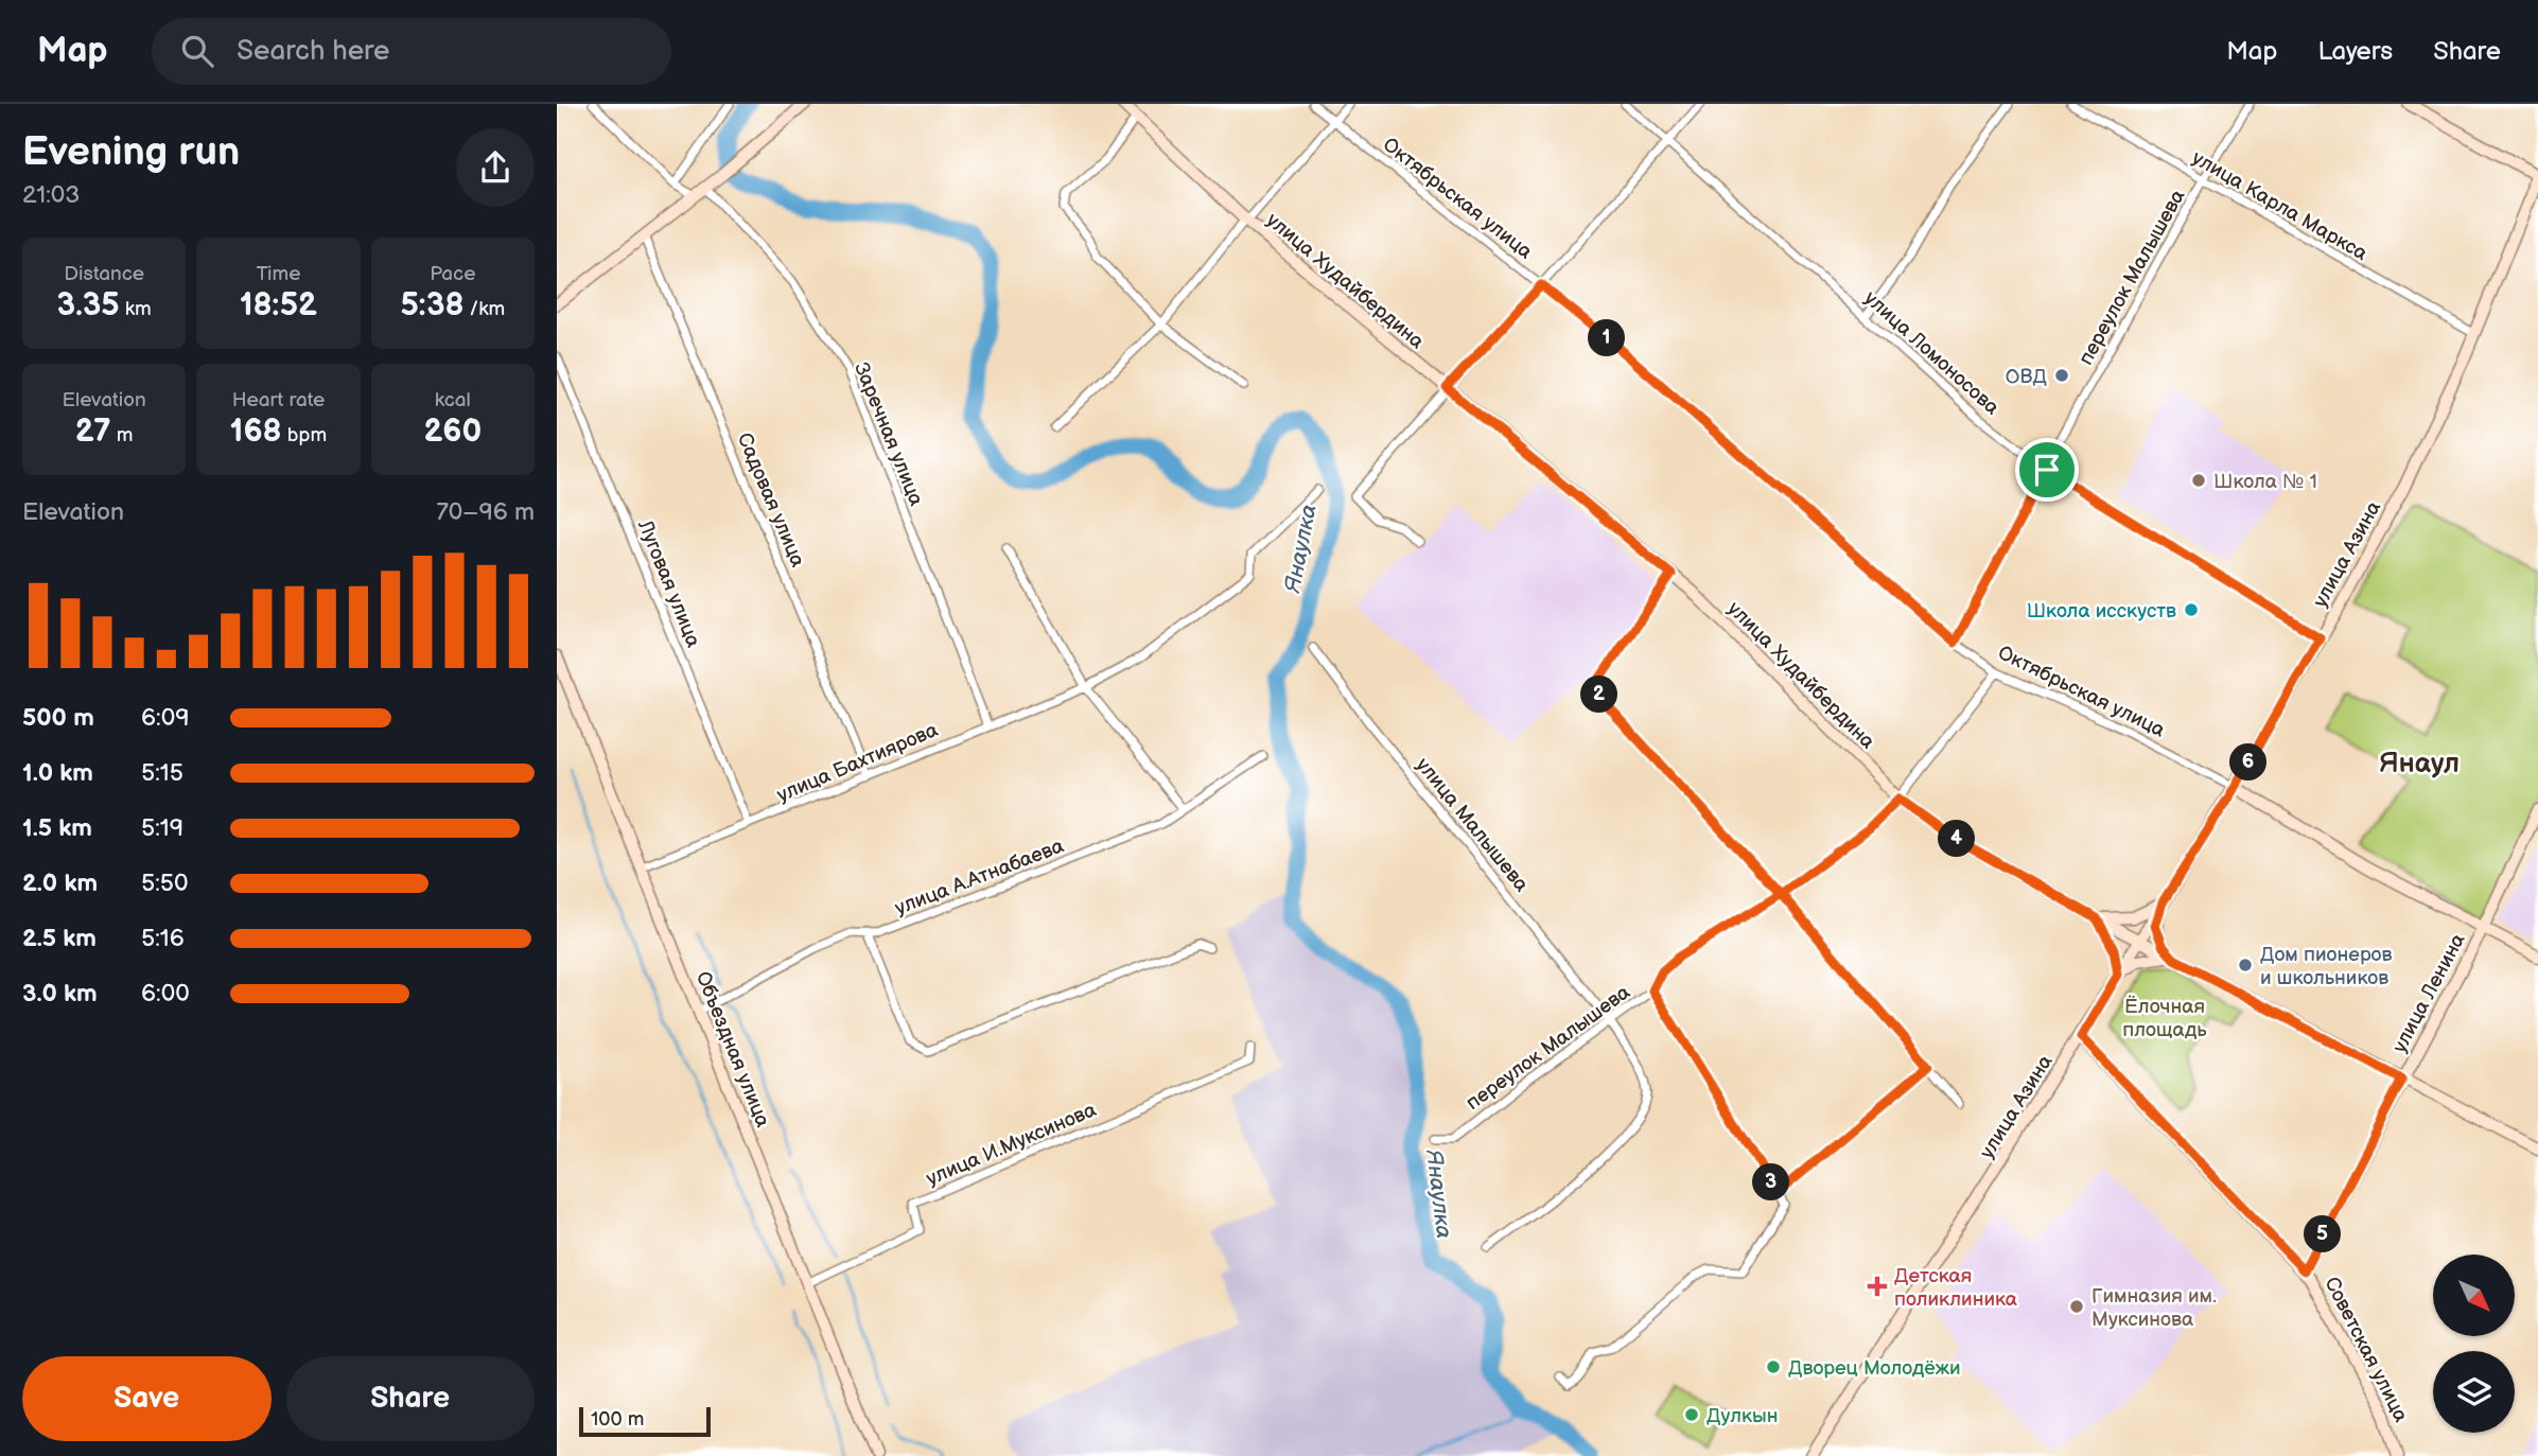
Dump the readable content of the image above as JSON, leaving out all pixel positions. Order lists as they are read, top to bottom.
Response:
{
  "streets": {
    "street": [
      "Октябрьская улица",
      "улица Карла Маркса",
      "переулок Малышева",
      "улица Худайбердина",
      "улица Ломоносова",
      "Заречная улица",
      "Садовая улица",
      "улица Азина",
      "Луговая улица",
      "улица Бахтиярова",
      "улица Малышева",
      "улица А.Атнабаева",
      "улица Ленина",
      "Объездная улица",
      "улица И.Муксинова",
      "Советская улица"
    ]
  },
  "crossings": [
    ["Октябрьская улица", "переулок Малышева"],
    ["Октябрьская улица", "улица Азина"],
    ["Октябрьская улица", "улица Ленина"],
    ["улица Карла Маркса", "переулок Малышева"],
    ["улица Карла Маркса", "улица Азина"],
    ["переулок Малышева", "улица Худайбердина"],
    ["переулок Малышева", "улица Ломоносова"],
    ["переулок Малышева", "улица Малышева"],
    ["улица Худайбердина", "улица Азина"],
    ["улица Худайбердина", "улица Ленина"],
    ["улица Ломоносова", "улица Азина"],
    ["Заречная улица", "улица Бахтиярова"],
    ["Садовая улица", "улица Бахтиярова"],
    ["улица Азина", "Советская улица"],
    ["Луговая улица", "улица Бахтиярова"],
    ["улица Бахтиярова", "Объездная улица"],
    ["улица А.Атнабаева", "Объездная улица"],
    ["улица Ленина", "Советская улица"],
    ["Объездная улица", "улица И.Муксинова"]
  ],
  "districts": ["Янаул"],
  "water": ["Янаулка"],
  "parks": ["Ёлочная площадь"],
  "places": {
    "other": [
      "ОВД",
      "Школа № 1",
      "Школа исскуств",
      "Дом пионеров и школьников",
      "Гимназия им. Муксинова",
      "Дворец Молодёжи",
      "Дулкын"
    ],
    "health": ["Детская поликлиника"]
  },
  "scale_bar": "100 m",
  "north": "bottom right",
  "page": {
    "header": "Map",
    "search": "Search here",
    "nav": ["Map", "Layers", "Share"],
    "heading": ["Evening run", "21:03"],
    "stats": [
      ["Distance", "3.35 km"],
      ["Time", "18:52"],
      ["Pace", "5:38 /km"],
      ["Elevation", "27 m"],
      ["Heart rate", "168 bpm"],
      ["kcal", "260"]
    ],
    "pins": [
      "1",
      "2",
      "6",
      "4",
      "3",
      "5"
    ],
    "chart": ["Elevation", "70–96 m"],
    "list": [
      {
        "name": "500 m",
        "note": "6:09"
      },
      {
        "name": "1.0 km",
        "note": "5:15"
      },
      {
        "name": "1.5 km",
        "note": "5:19"
      },
      {
        "name": "2.0 km",
        "note": "5:50"
      },
      {
        "name": "2.5 km",
        "note": "5:16"
      },
      {
        "name": "3.0 km",
        "note": "6:00"
      }
    ],
    "buttons": ["Save", "Share"],
    "scale": "100 m"
  }
}
